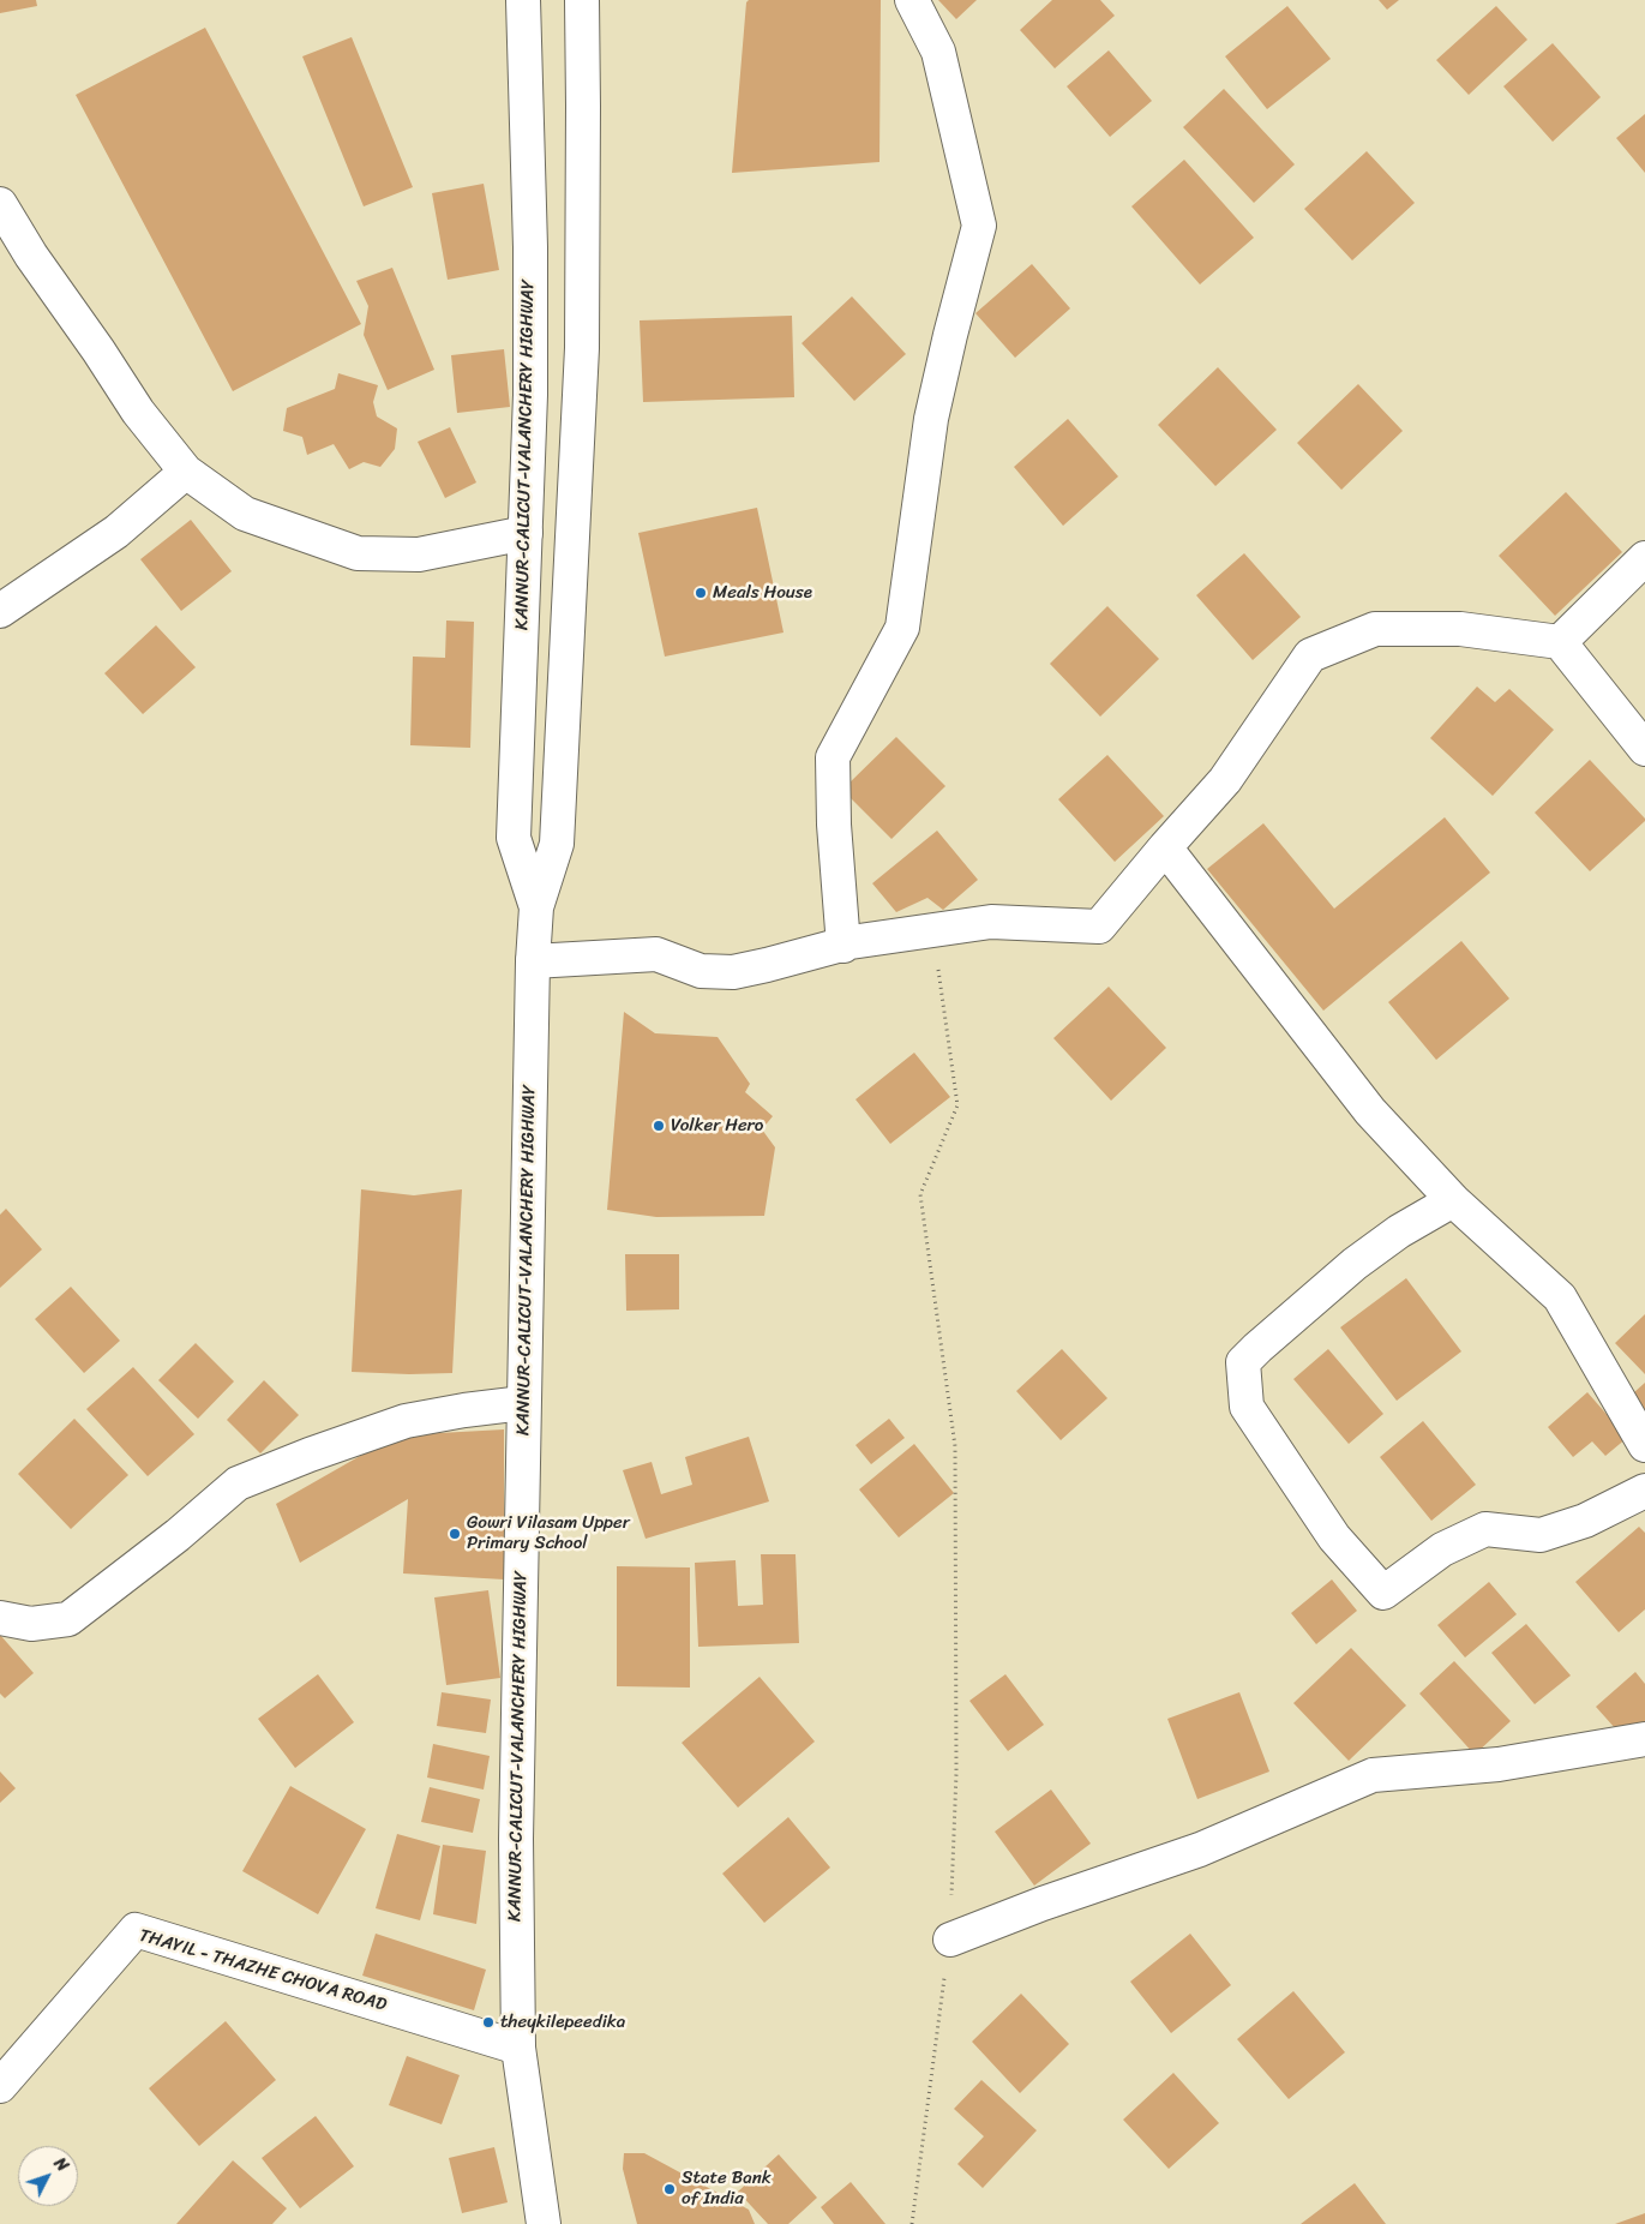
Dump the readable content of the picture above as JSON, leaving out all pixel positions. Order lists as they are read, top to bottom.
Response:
{
  "streets": {
    "main road": ["KANNUR-CALICUT-VALANCHERY HIGHWAY", "THAYIL - THAZHE CHOVA ROAD"]
  },
  "crossings": [
    ["KANNUR-CALICUT-VALANCHERY HIGHWAY", "THAYIL - THAZHE CHOVA ROAD"]
  ],
  "places": [
    "Meals House",
    "Volker Hero",
    "Gowri Vilasam Upper Primary School",
    "theykilepeedika",
    "State Bank of India"
  ],
  "north": "top right"
}
